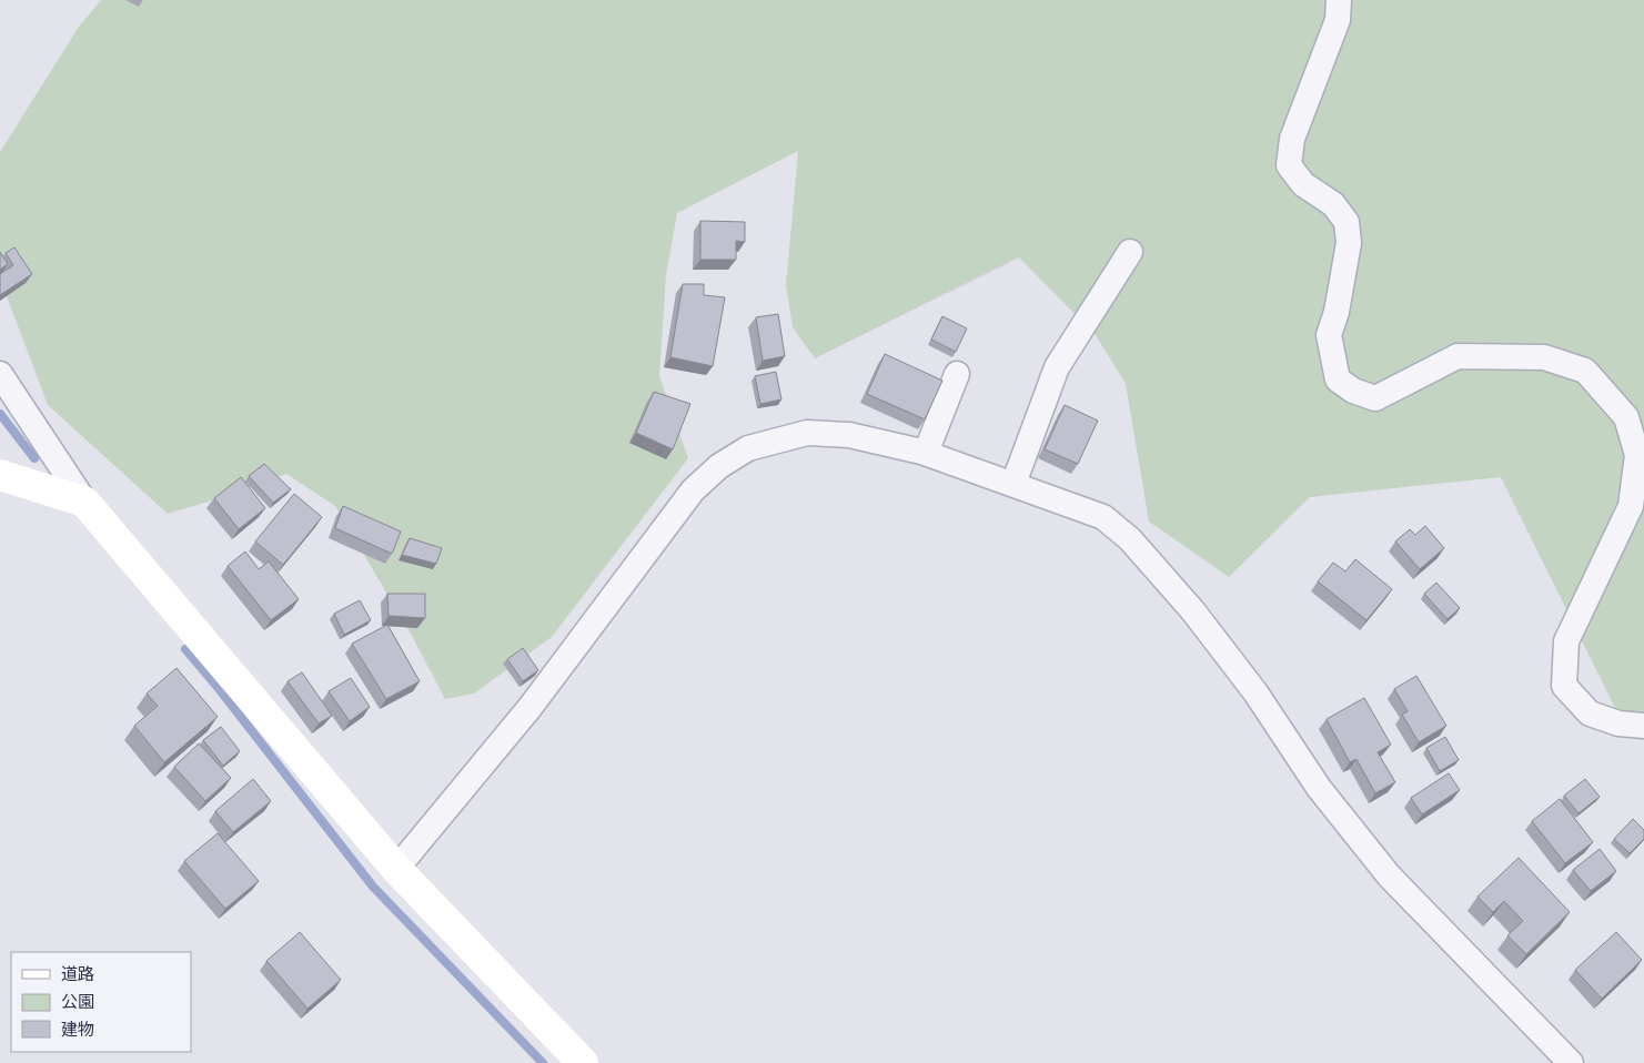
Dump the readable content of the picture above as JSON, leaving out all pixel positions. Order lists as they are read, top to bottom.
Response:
{
  "legend": ["道路", "公園", "建物"]
}
